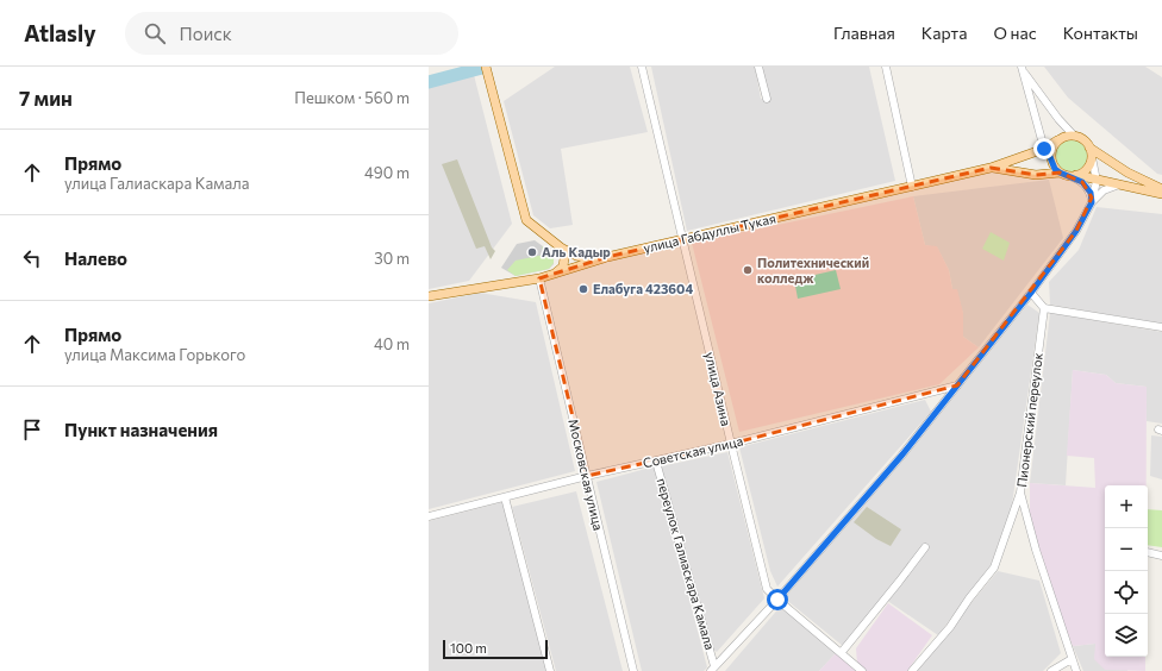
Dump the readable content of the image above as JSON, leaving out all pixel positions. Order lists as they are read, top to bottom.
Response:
{
  "streets": {
    "main road": ["улица Габдуллы Тукая"],
    "street": [
      "улица Азина",
      "Пионерский переулок",
      "Советская улица",
      "Московская улица",
      "переулок Галиаскара Камала"
    ]
  },
  "crossings": [
    ["улица Габдуллы Тукая", "улица Азина"],
    ["улица Габдуллы Тукая", "Московская улица"],
    ["улица Азина", "Советская улица"],
    ["Советская улица", "Московская улица"],
    ["Советская улица", "переулок Галиаскара Камала"]
  ],
  "places": ["Аль Кадыр", "Политехнический колледж", "Елабуга 423604"],
  "scale_bar": "100 m",
  "page": {
    "header": "Atlasly",
    "search": "Поиск",
    "nav": [
      "Главная",
      "Карта",
      "О нас",
      "Контакты"
    ],
    "heading": ["7 мин", "Пешком · 560 m"],
    "list": [
      ["Прямо", "улица Галиаскара Камала", "490 m"],
      ["Налево", "30 m"],
      ["Прямо", "улица Максима Горького", "40 m"],
      "Пункт назначения"
    ],
    "map_buttons": ["+", "−"],
    "scale": "100 m"
  }
}
